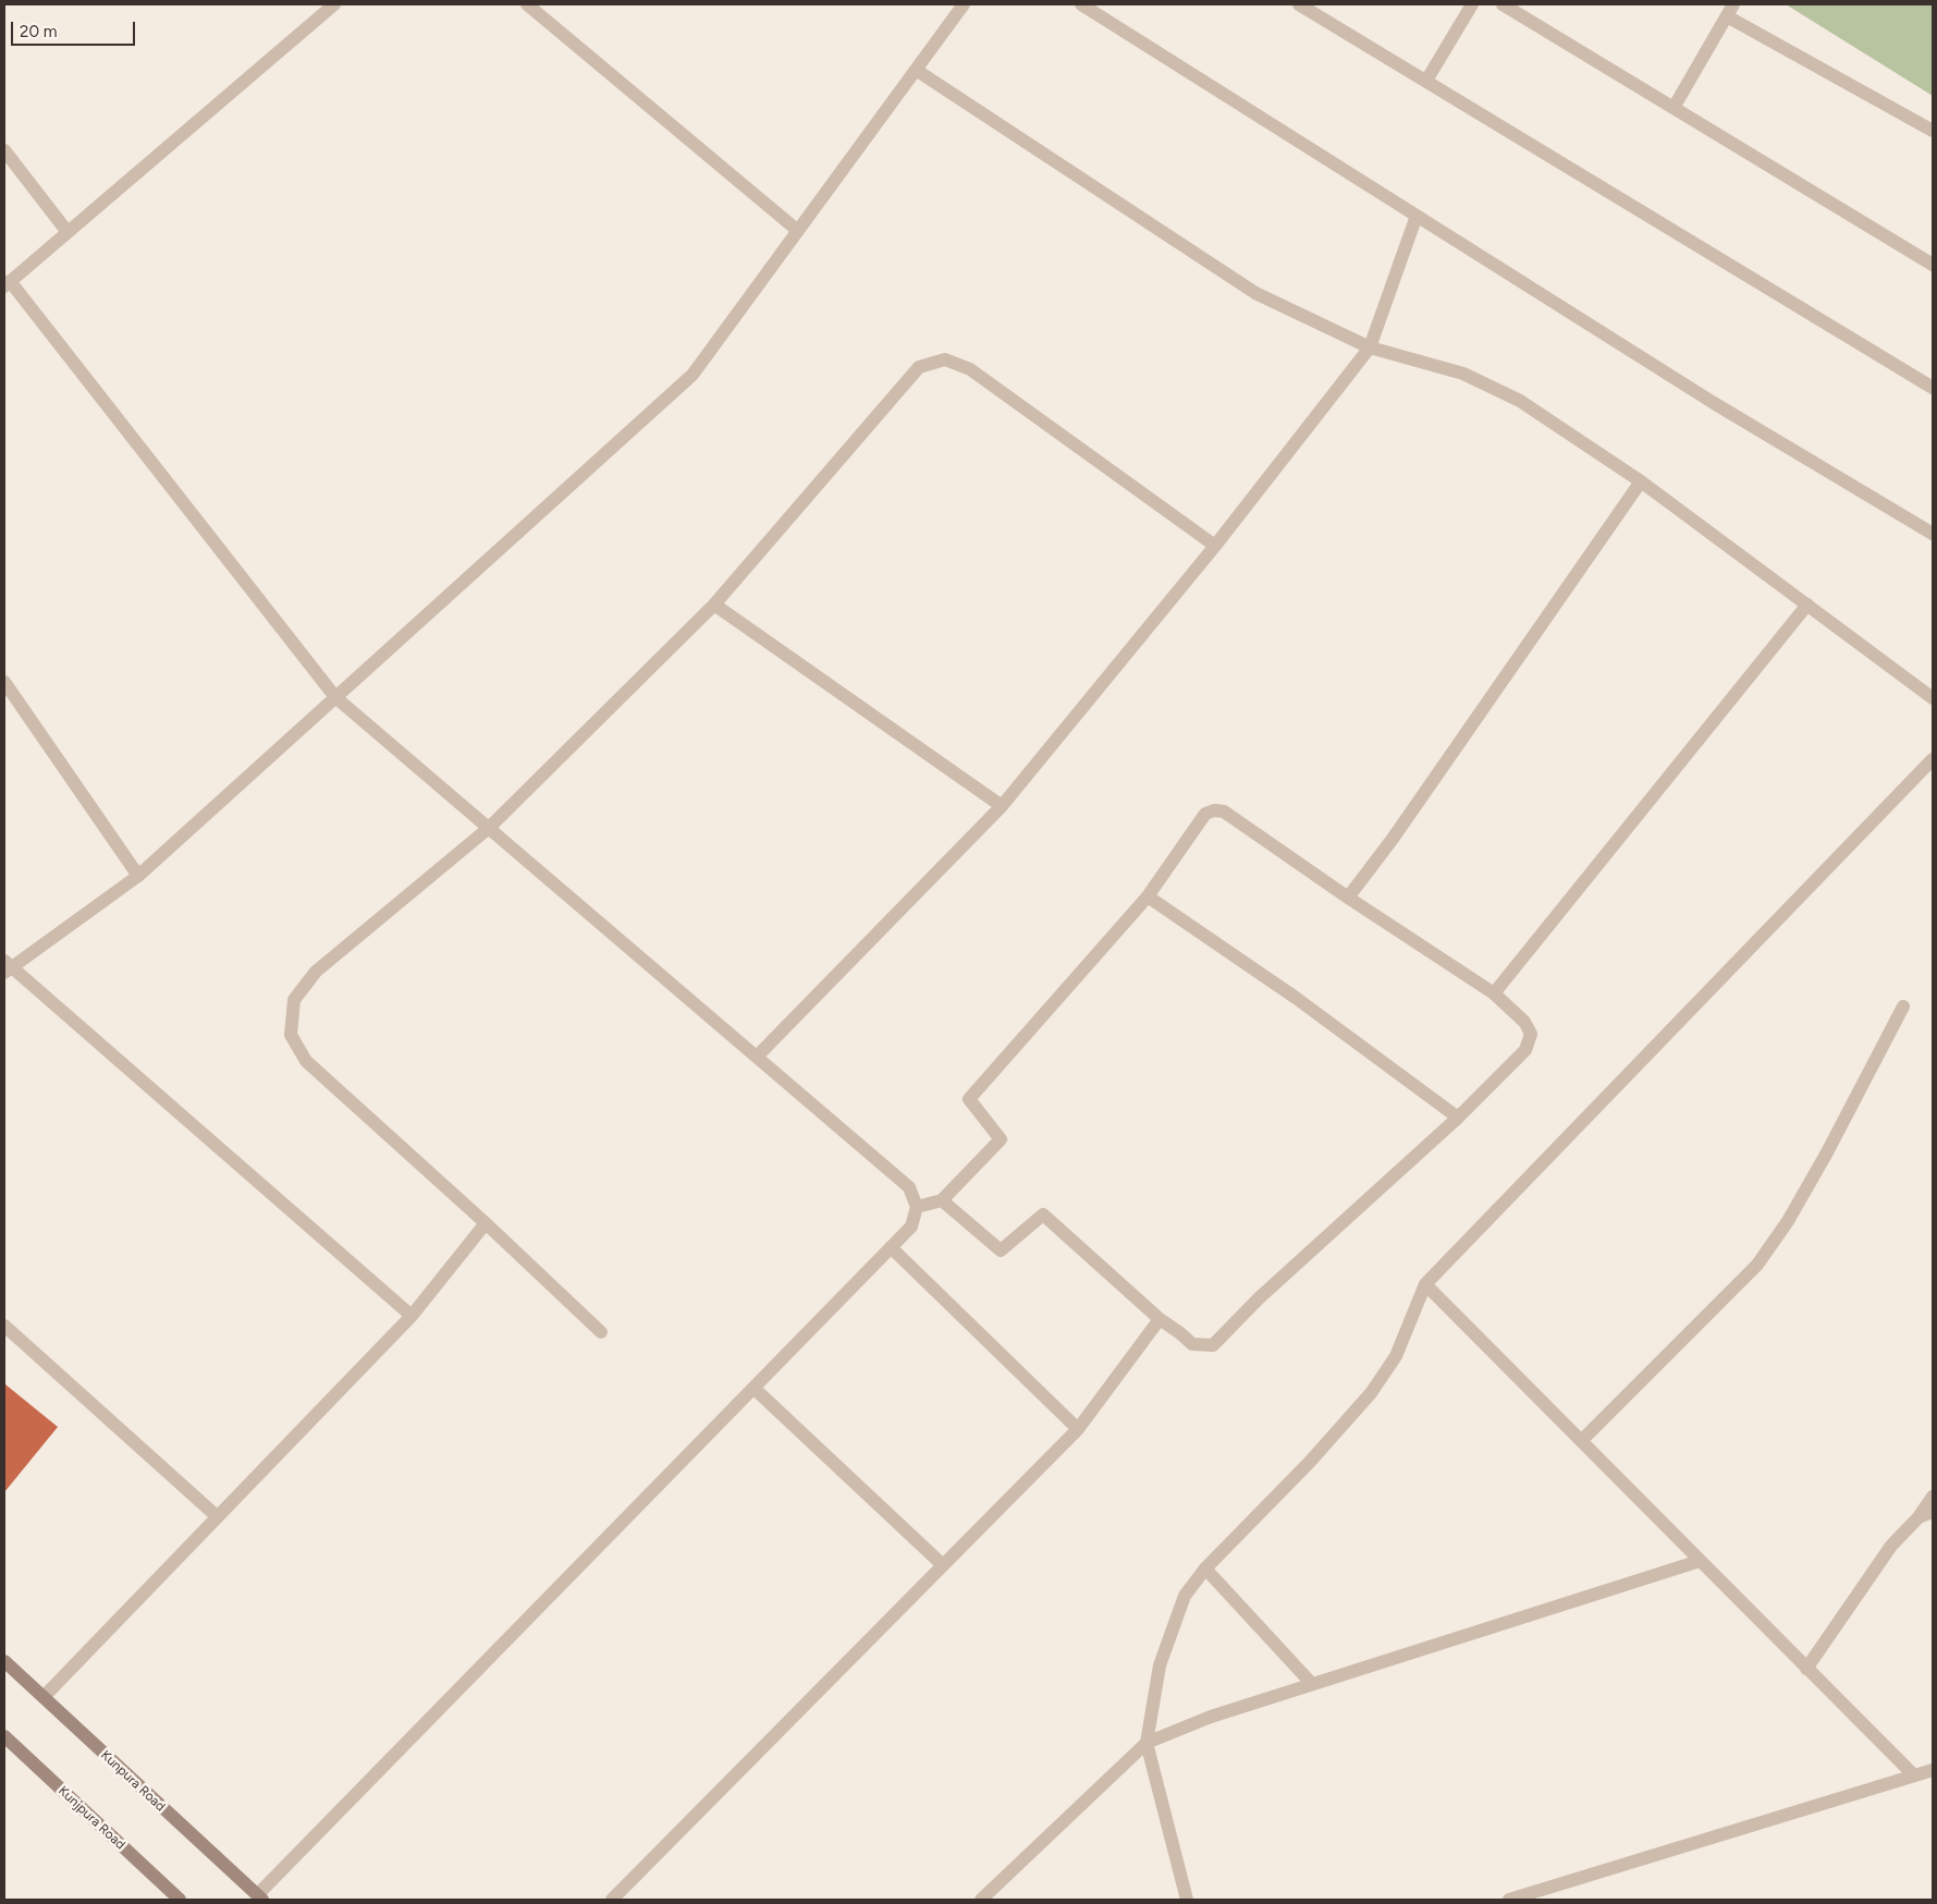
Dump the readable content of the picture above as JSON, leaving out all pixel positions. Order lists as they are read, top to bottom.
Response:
{
  "streets": {
    "street": ["Kunpura Road", "Kunjpura Road"]
  },
  "scale_bar": "20 m"
}
